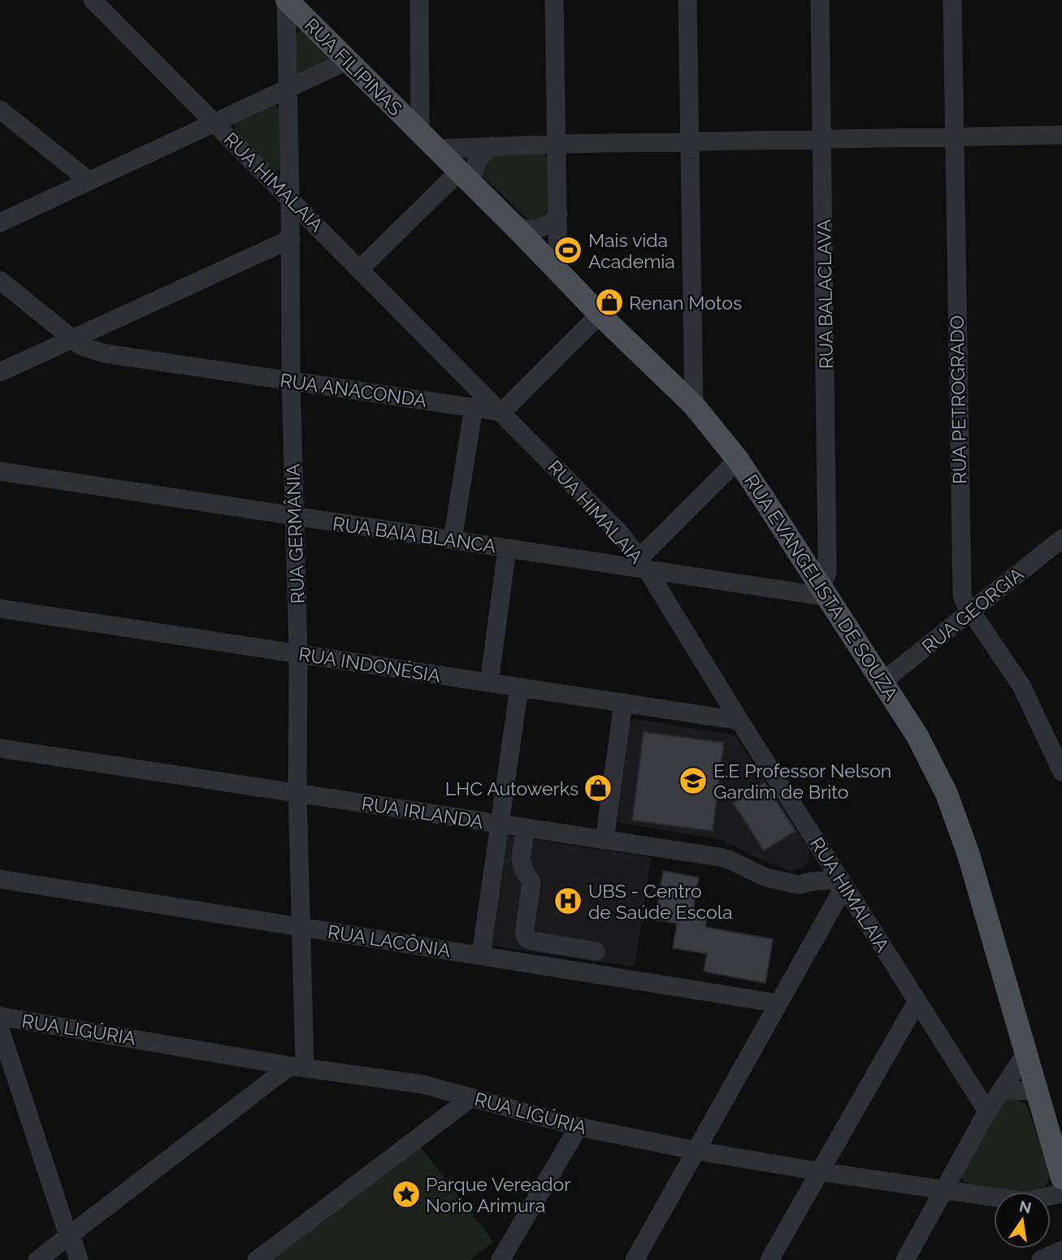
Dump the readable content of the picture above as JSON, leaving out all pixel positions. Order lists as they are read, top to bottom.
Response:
{
  "streets": {
    "main road": ["RUA FILIPINAS", "RUA EVANGELISTA DE SOUZA"],
    "street": [
      "RUA HIMALAIA",
      "RUA BALACLAVA",
      "RUA ANACONDA",
      "RUA PETROGRADO",
      "RUA GERMÂNIA",
      "RUA BAIA BLANCA",
      "RUA GEORGIA",
      "RUA INDONÉSIA",
      "RUA IRLANDA",
      "RUA LACÔNIA",
      "RUA LIGÚRIA"
    ]
  },
  "crossings": [
    ["RUA FILIPINAS", "RUA GERMÂNIA"],
    ["RUA FILIPINAS", "RUA EVANGELISTA DE SOUZA"],
    ["RUA HIMALAIA", "RUA ANACONDA"],
    ["RUA HIMALAIA", "RUA GERMÂNIA"],
    ["RUA HIMALAIA", "RUA BAIA BLANCA"],
    ["RUA HIMALAIA", "RUA INDONÉSIA"],
    ["RUA HIMALAIA", "RUA IRLANDA"],
    ["RUA BALACLAVA", "RUA BAIA BLANCA"],
    ["RUA BALACLAVA", "RUA EVANGELISTA DE SOUZA"],
    ["RUA ANACONDA", "RUA GERMÂNIA"],
    ["RUA PETROGRADO", "RUA GEORGIA"],
    ["RUA GERMÂNIA", "RUA BAIA BLANCA"],
    ["RUA GERMÂNIA", "RUA INDONÉSIA"],
    ["RUA GERMÂNIA", "RUA IRLANDA"],
    ["RUA GERMÂNIA", "RUA LACÔNIA"],
    ["RUA GERMÂNIA", "RUA LIGÚRIA"],
    ["RUA BAIA BLANCA", "RUA EVANGELISTA DE SOUZA"],
    ["RUA EVANGELISTA DE SOUZA", "RUA GEORGIA"]
  ],
  "places": {
    "sports": ["Mais vida Academia"],
    "shop": ["Renan Motos", "LHC Autowerks"],
    "school or university": ["E.E Professor Nelson Gardim de Brito"],
    "hospital": ["UBS - Centro de Saúde Escola"],
    "place": ["Parque Vereador Norio Arimura"]
  },
  "north": "top"
}
